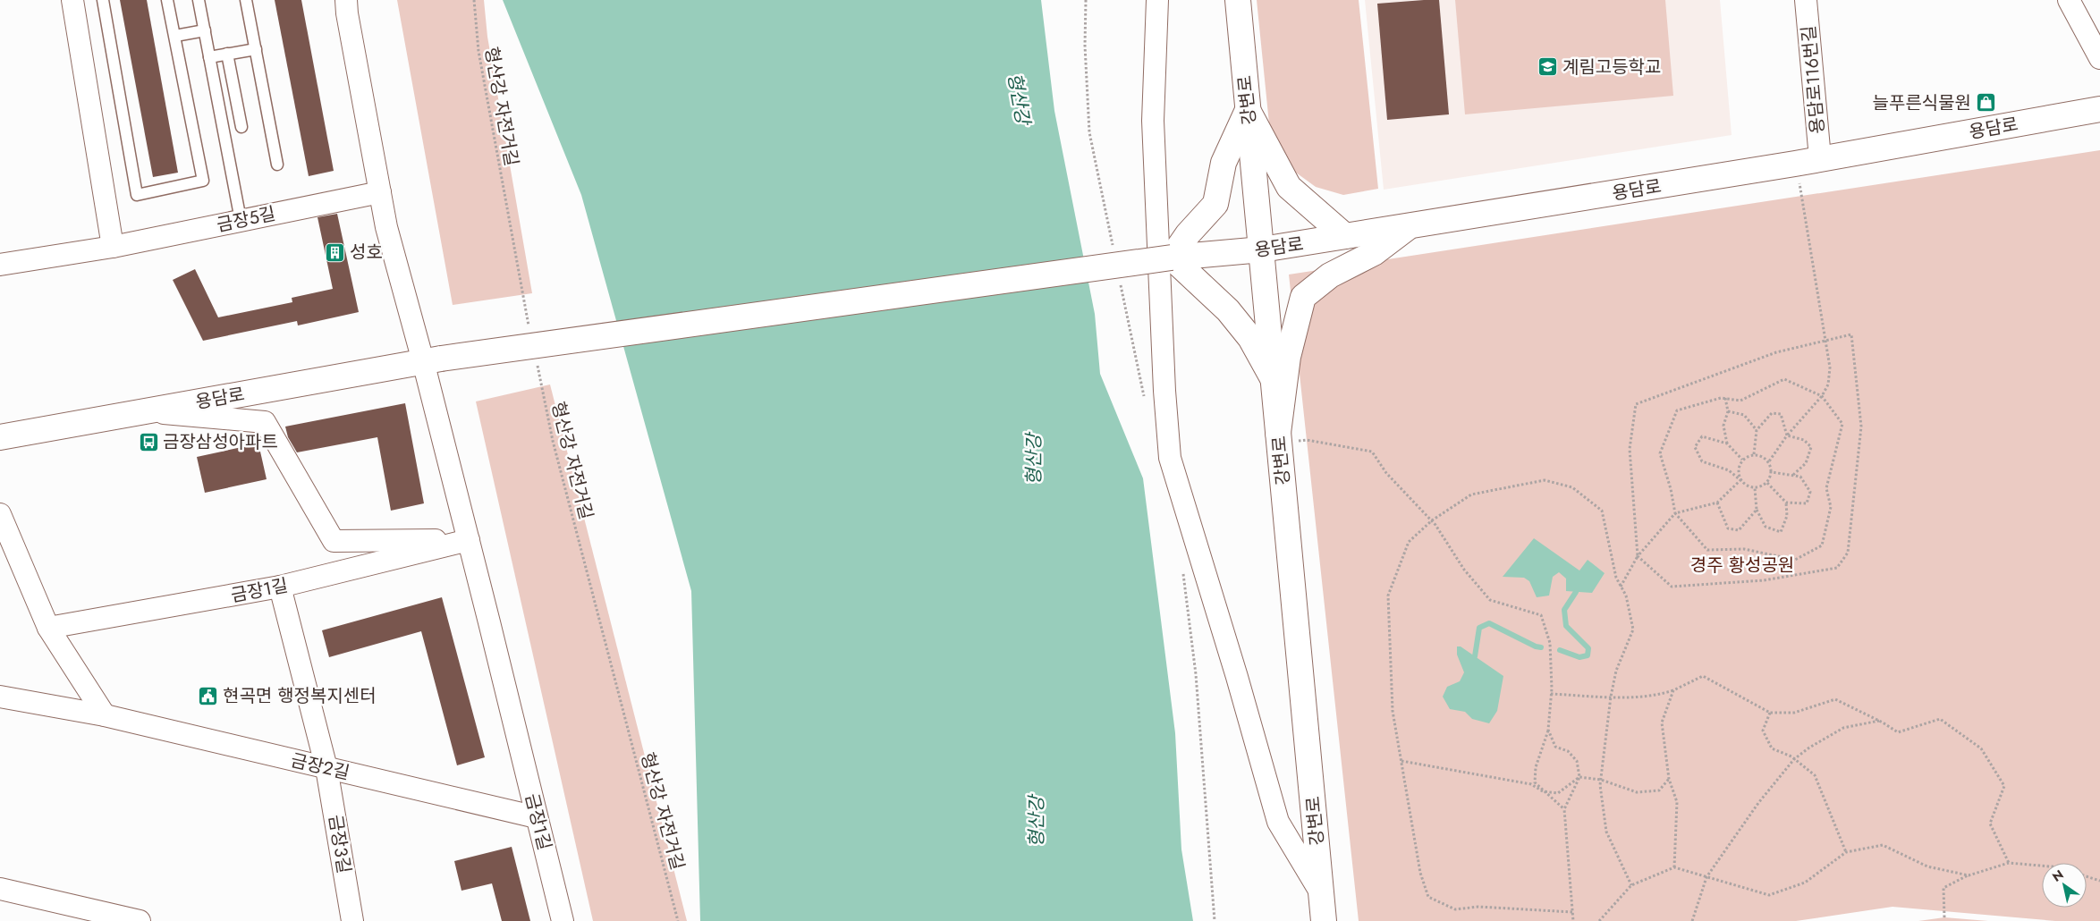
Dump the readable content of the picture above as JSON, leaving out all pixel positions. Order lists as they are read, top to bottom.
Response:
{
  "streets": {
    "main road": ["강변로", "용담로"],
    "street": [
      "용담로116번길",
      "금장5길",
      "금장1길",
      "금장2길",
      "금장3길"
    ],
    "path": ["형산강 자전거길"]
  },
  "crossings": [
    ["용담로116번길", "용담로"],
    ["강변로", "용담로"],
    ["용담로", "금장1길"],
    ["금장5길", "금장1길"],
    ["금장1길", "금장2길"],
    ["금장1길", "금장3길"],
    ["금장2길", "금장3길"]
  ],
  "water": ["형산강"],
  "parks": ["경주 황성공원"],
  "places": {
    "school or university": ["계림고등학교"],
    "shop": ["늘푸른식물원"],
    "building": ["성호"],
    "bus stop": ["금장삼성아파트"],
    "public building": ["현곡면 행정복지센터"]
  },
  "north": "top left"
}
